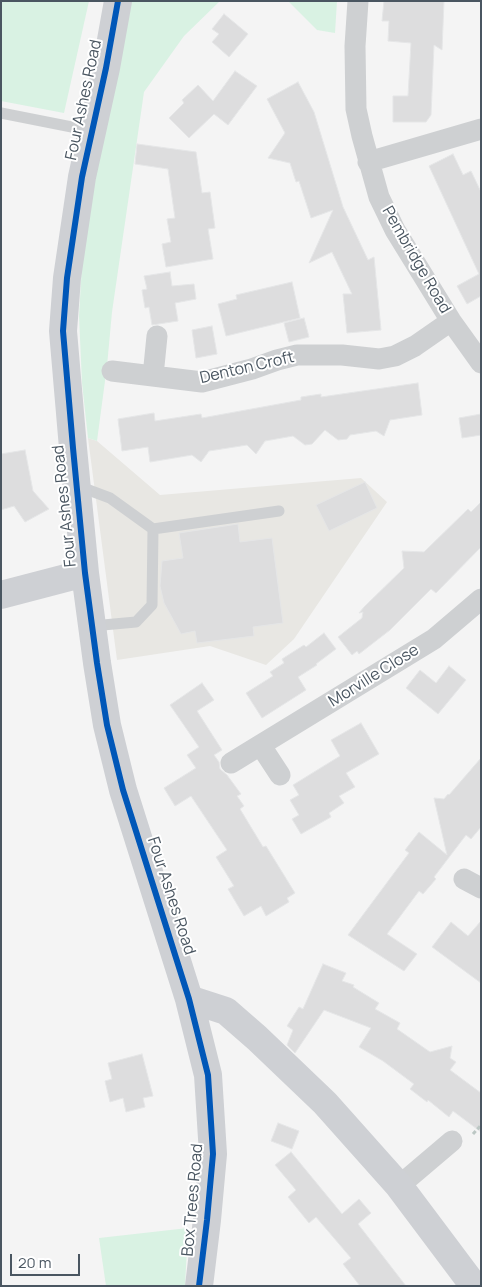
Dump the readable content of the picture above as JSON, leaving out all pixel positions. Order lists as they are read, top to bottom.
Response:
{
  "streets": {
    "street": [
      "Four Ashes Road",
      "Pembridge Road",
      "Denton Croft",
      "Morville Close",
      "Box Trees Road"
    ]
  },
  "crossings": [
    ["Four Ashes Road", "Box Trees Road"],
    ["Pembridge Road", "Denton Croft"]
  ],
  "scale_bar": "20 m"
}
